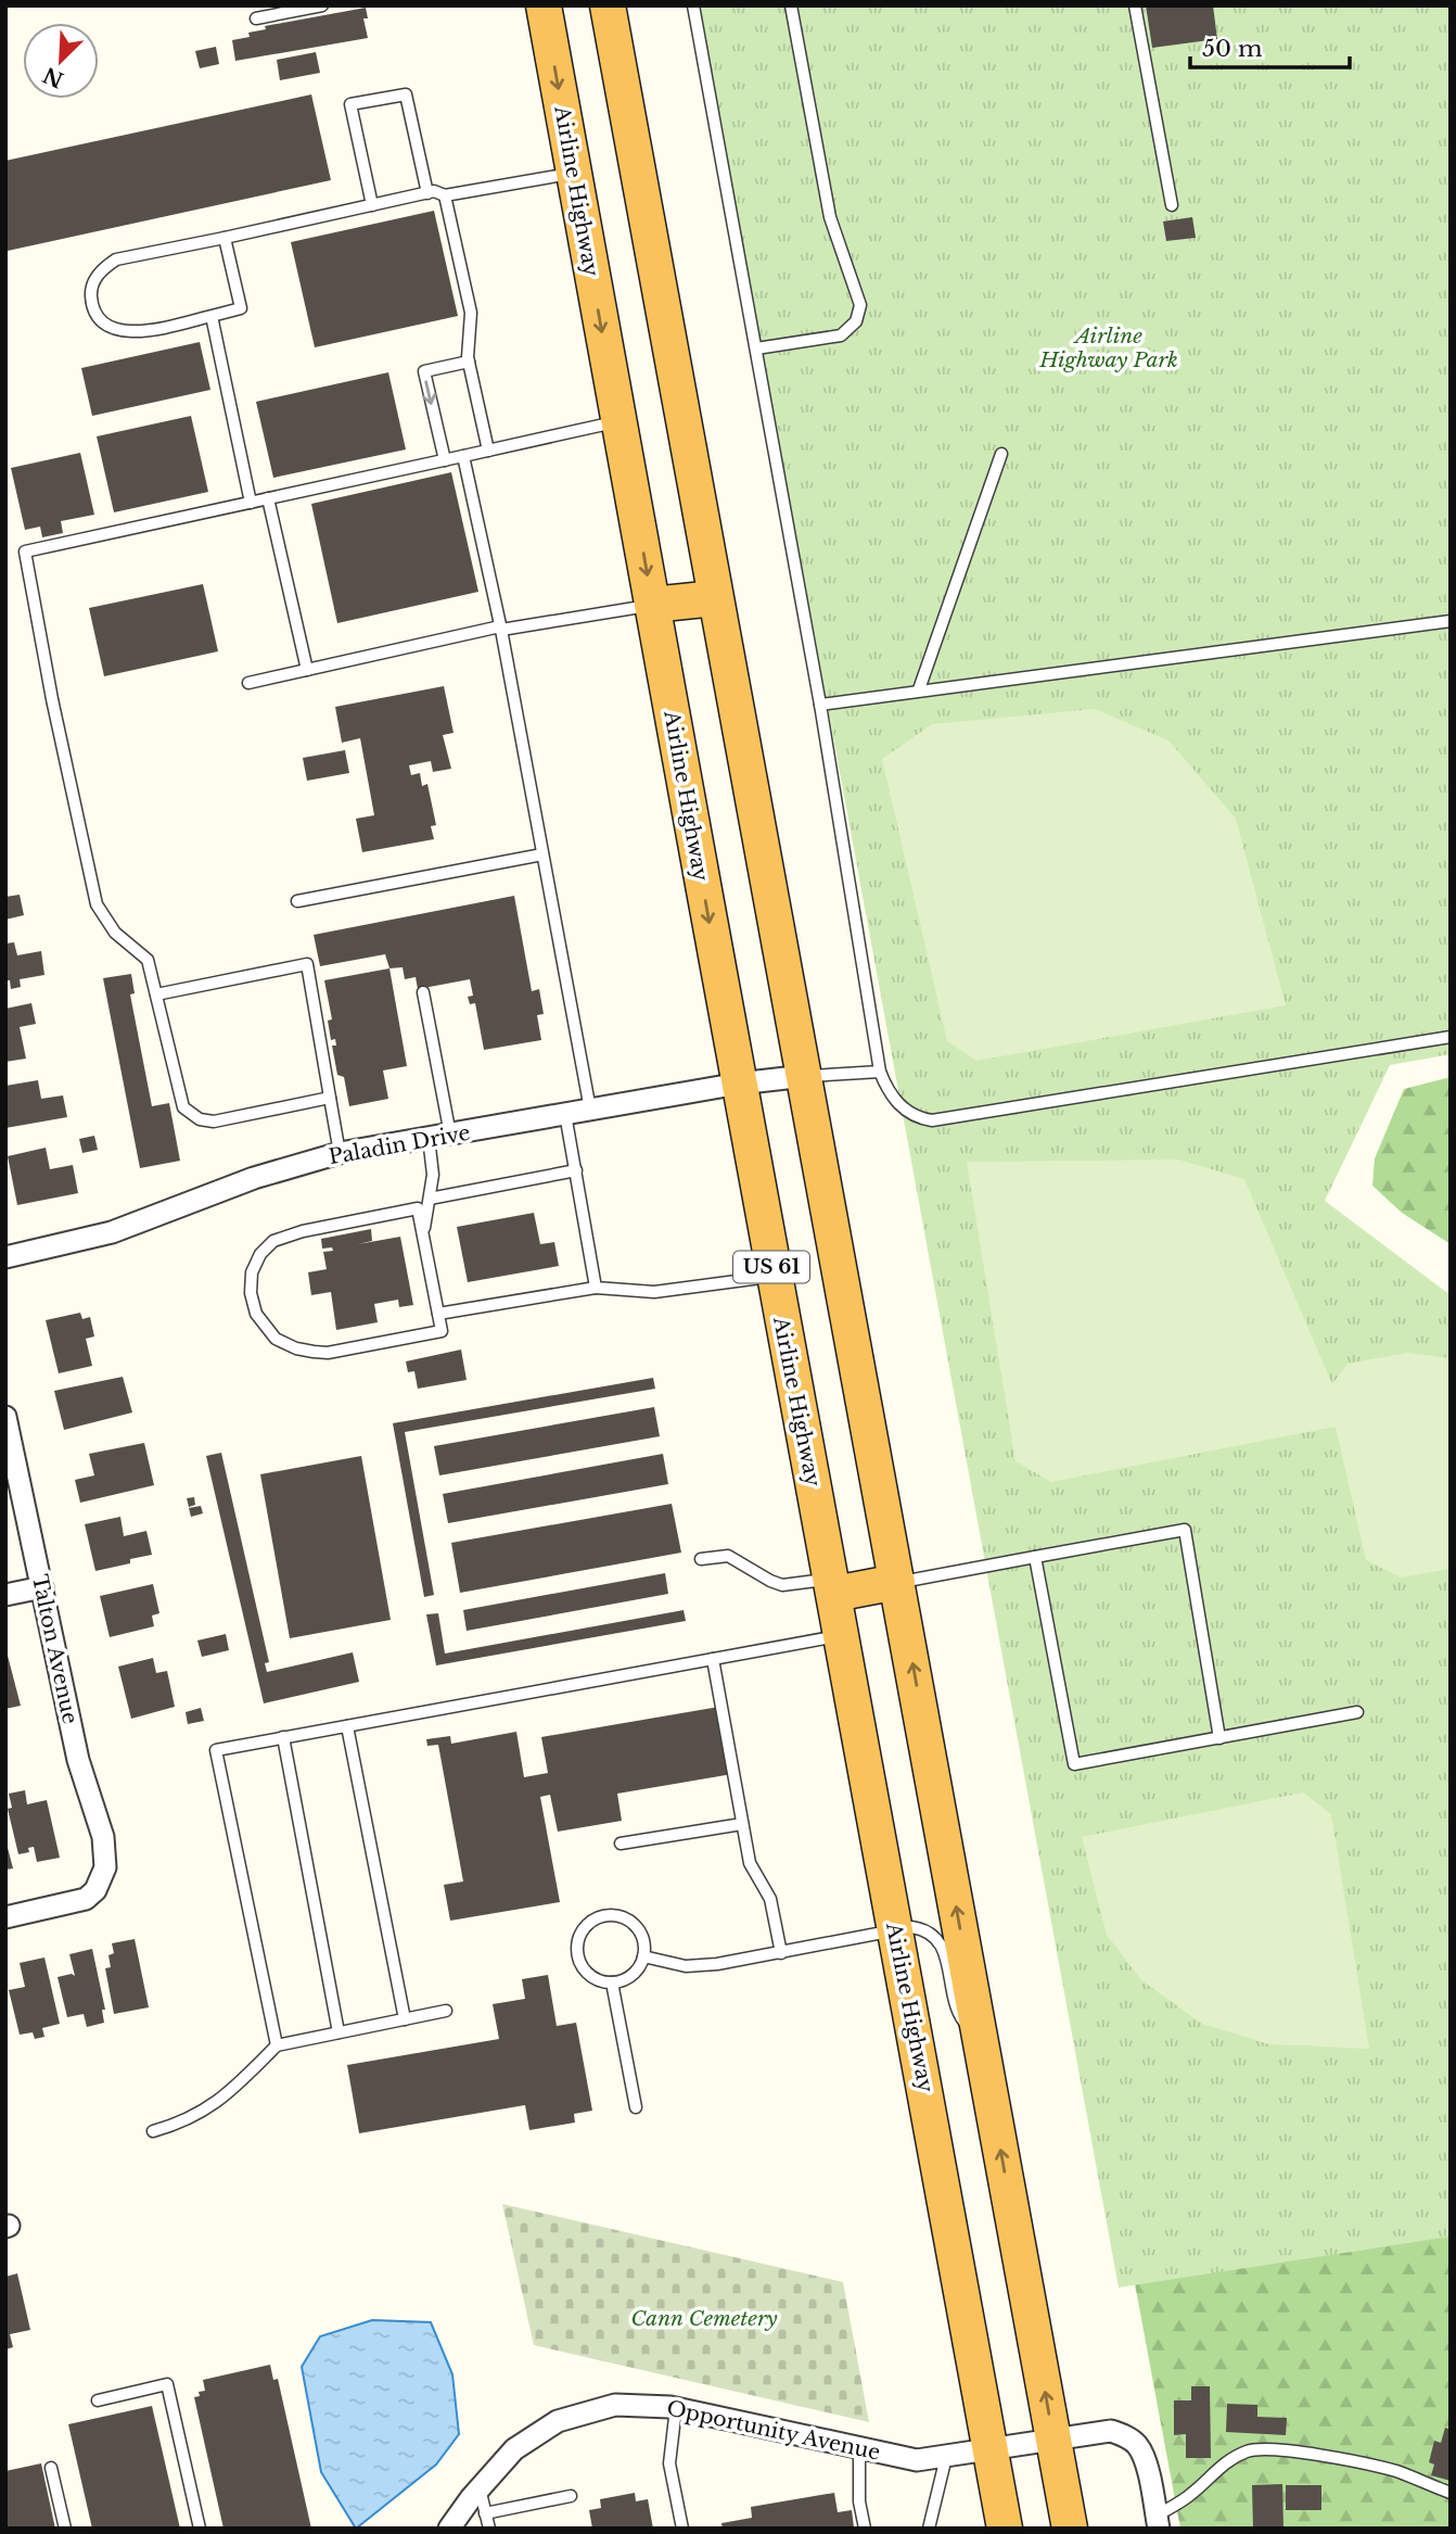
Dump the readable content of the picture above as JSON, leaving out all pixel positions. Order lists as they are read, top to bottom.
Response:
{
  "streets": {
    "highway": ["Airline Highway", "US 61"],
    "street": ["Paladin Drive", "Talton Avenue", "Opportunity Avenue"]
  },
  "crossings": [
    ["Airline Highway", "Paladin Drive"],
    ["Airline Highway", "Opportunity Avenue"],
    ["Paladin Drive", "US 61"],
    ["US 61", "Opportunity Avenue"]
  ],
  "parks": ["Airline Highway Park", "Cann Cemetery"],
  "scale_bar": "50 m",
  "north": "bottom left"
}
